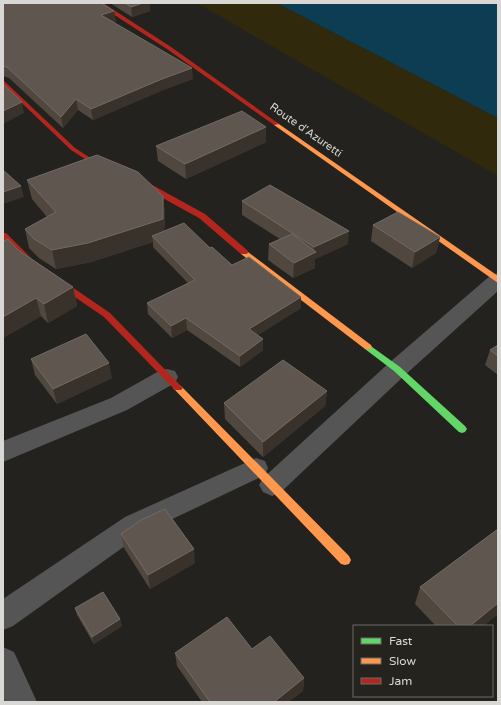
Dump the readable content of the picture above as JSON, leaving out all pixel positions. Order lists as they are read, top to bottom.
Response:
{
  "streets": {
    "street": ["Route d'Azuretti"]
  },
  "legend": ["Fast", "Slow", "Jam"]
}
